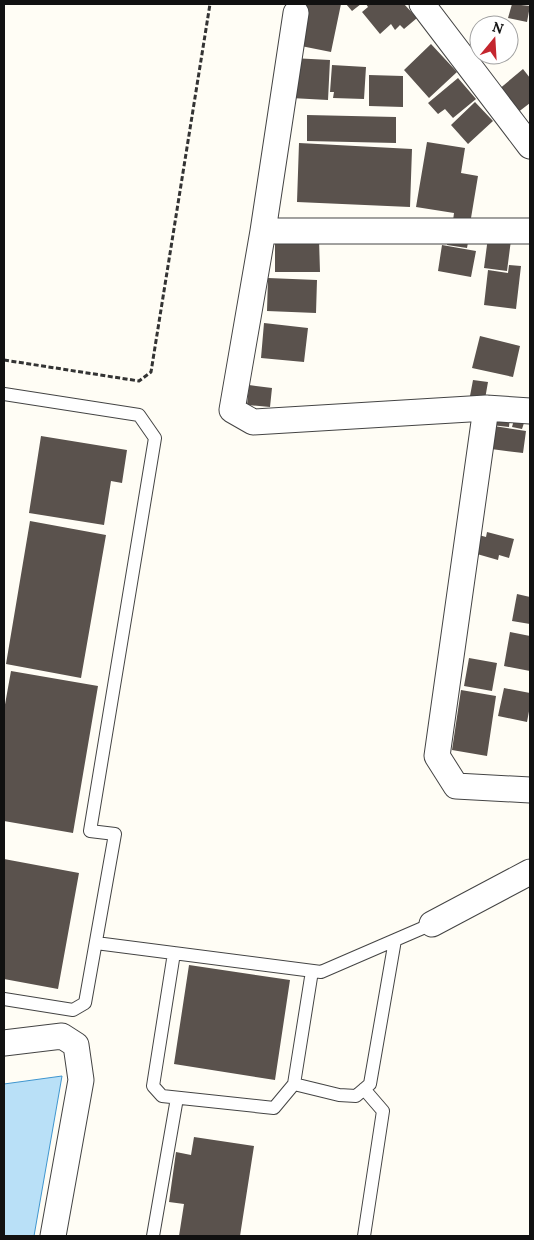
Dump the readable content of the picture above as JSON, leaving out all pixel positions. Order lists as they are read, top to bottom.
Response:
{
  "north": "top"
}
